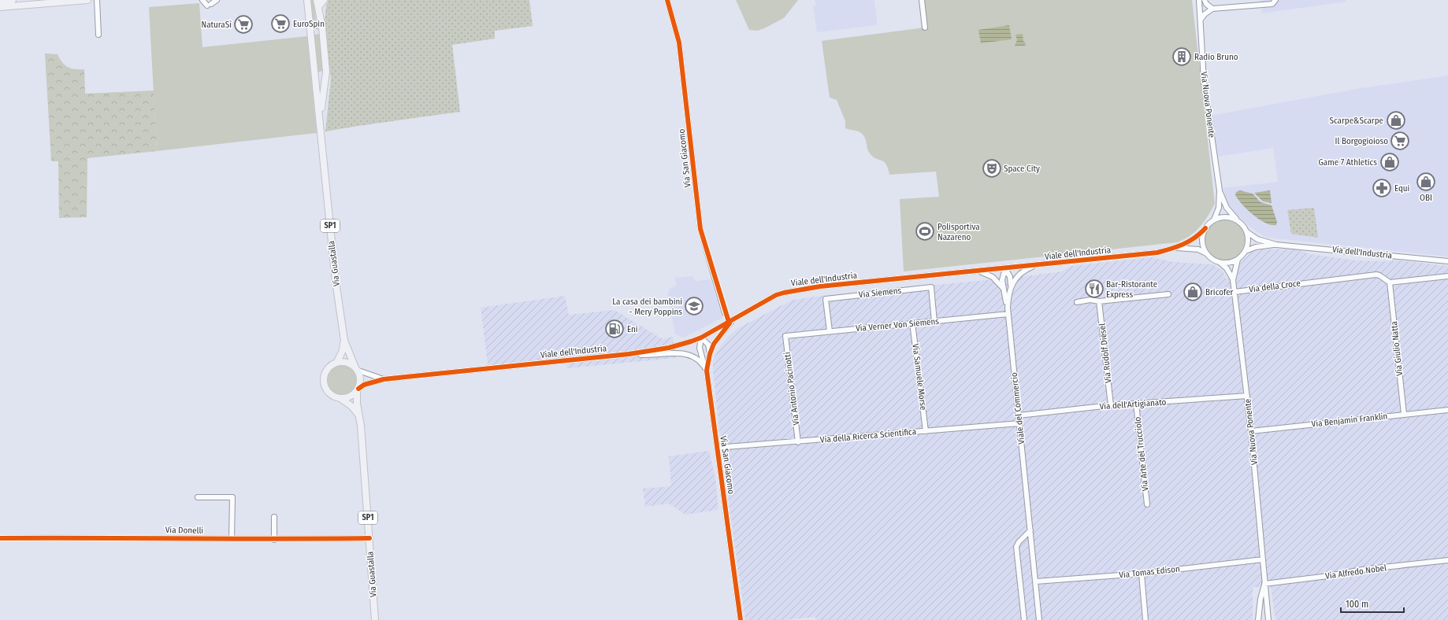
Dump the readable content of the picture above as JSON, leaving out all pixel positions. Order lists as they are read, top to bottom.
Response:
{
  "streets": {
    "main road": ["SP1", "Via Guastalla"],
    "street": [
      "Via Nuova Ponente",
      "Via San Giacomo",
      "Via dell'Industria",
      "Viale dell'Industria",
      "Via della Croce",
      "Via Siemens",
      "Via Verner Von Siemens",
      "Via Giulio Natta",
      "Via Rudolf Diesel",
      "Via Samuele Morse",
      "Via Antonio Pacinotti",
      "Via dell'Artigianato",
      "Viale del Commercio",
      "Via Benjamin Franklin",
      "Via della Ricerca Scientifica",
      "Via Arte del Trucciolo",
      "Via Donelli",
      "Via Tomas Edison",
      "Via Alfredo Nobel"
    ]
  },
  "crossings": [
    ["Via Nuova Ponente", "Via dell'Industria"],
    ["Via Nuova Ponente", "Viale dell'Industria"],
    ["Via Nuova Ponente", "Via della Croce"],
    ["Via Nuova Ponente", "Via dell'Artigianato"],
    ["Via Nuova Ponente", "Via Benjamin Franklin"],
    ["Via Nuova Ponente", "Via Tomas Edison"],
    ["Via Nuova Ponente", "Via Alfredo Nobel"],
    ["Via San Giacomo", "Viale dell'Industria"],
    ["Via San Giacomo", "Via della Ricerca Scientifica"],
    ["Via dell'Industria", "Viale dell'Industria"],
    ["Viale dell'Industria", "Via Guastalla"],
    ["Via Guastalla", "Via Donelli"],
    ["Via della Croce", "Via Giulio Natta"],
    ["Via Siemens", "Via Verner Von Siemens"],
    ["Via Verner Von Siemens", "Via Samuele Morse"],
    ["Via Verner Von Siemens", "Via Antonio Pacinotti"],
    ["Via Verner Von Siemens", "Viale del Commercio"],
    ["Via Giulio Natta", "Via Benjamin Franklin"],
    ["Via Rudolf Diesel", "Via dell'Artigianato"],
    ["Via Samuele Morse", "Via della Ricerca Scientifica"],
    ["Via Antonio Pacinotti", "Via della Ricerca Scientifica"],
    ["Via dell'Artigianato", "Viale del Commercio"],
    ["Via dell'Artigianato", "Via Arte del Trucciolo"],
    ["Viale del Commercio", "Via della Ricerca Scientifica"],
    ["Viale del Commercio", "Via Tomas Edison"]
  ],
  "places": {
    "supermarket": ["EuroSpin", "NaturaSì", "Il Borgogioioso"],
    "building": ["Radio Bruno"],
    "shop": [
      "Scarpe&Scarpe",
      "Game 7 Athletics",
      "OBI",
      "Bricofer"
    ],
    "theatre": ["Space City"],
    "pharmacy": ["Equi"],
    "sports": ["Polisportiva Nazareno"],
    "restaurant": ["Bar-Ristorante Express"],
    "school or university": ["La casa dei bambini - Mery Poppins"],
    "fuel station": ["Eni"]
  },
  "scale_bar": "100 m"
}
